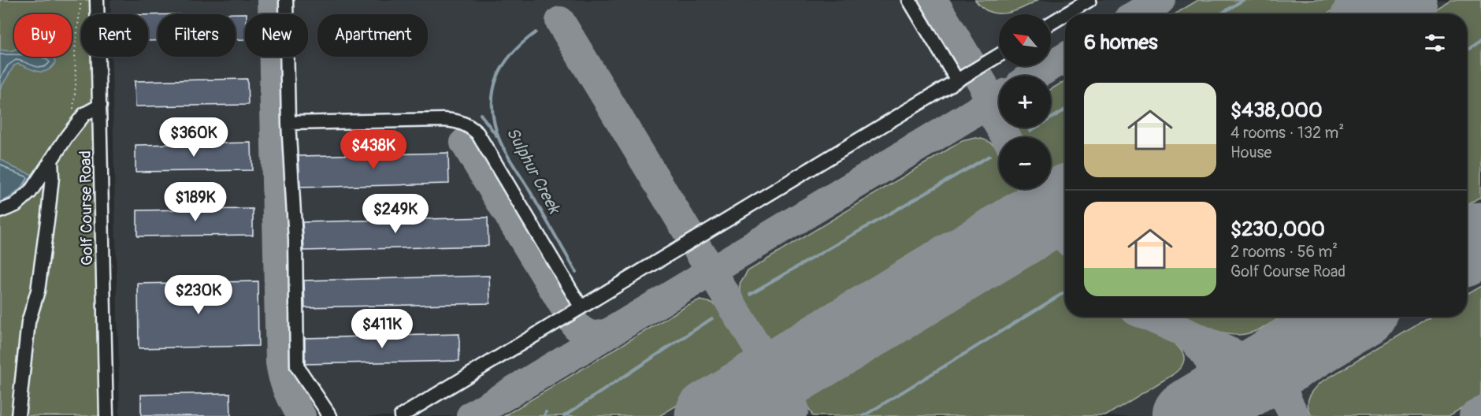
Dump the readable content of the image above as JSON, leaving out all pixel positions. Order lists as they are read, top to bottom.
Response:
{
  "streets": {
    "street": ["Golf Course Road"]
  },
  "water": ["Sulphur Creek"],
  "north": "top left",
  "page": {
    "map_buttons": ["+", "−"],
    "chip": [
      "Buy",
      "Rent",
      "Filters",
      "New",
      "Apartment"
    ],
    "heading": "6 homes",
    "list": [
      {
        "name": "$438,000",
        "note": "4 rooms · 132 m² · House"
      },
      {
        "name": "$230,000",
        "note": "2 rooms · 56 m² · Golf Course Road"
      }
    ],
    "price": [
      "$360K",
      "$438K",
      "$189K",
      "$249K",
      "$230K",
      "$411K"
    ]
  }
}
